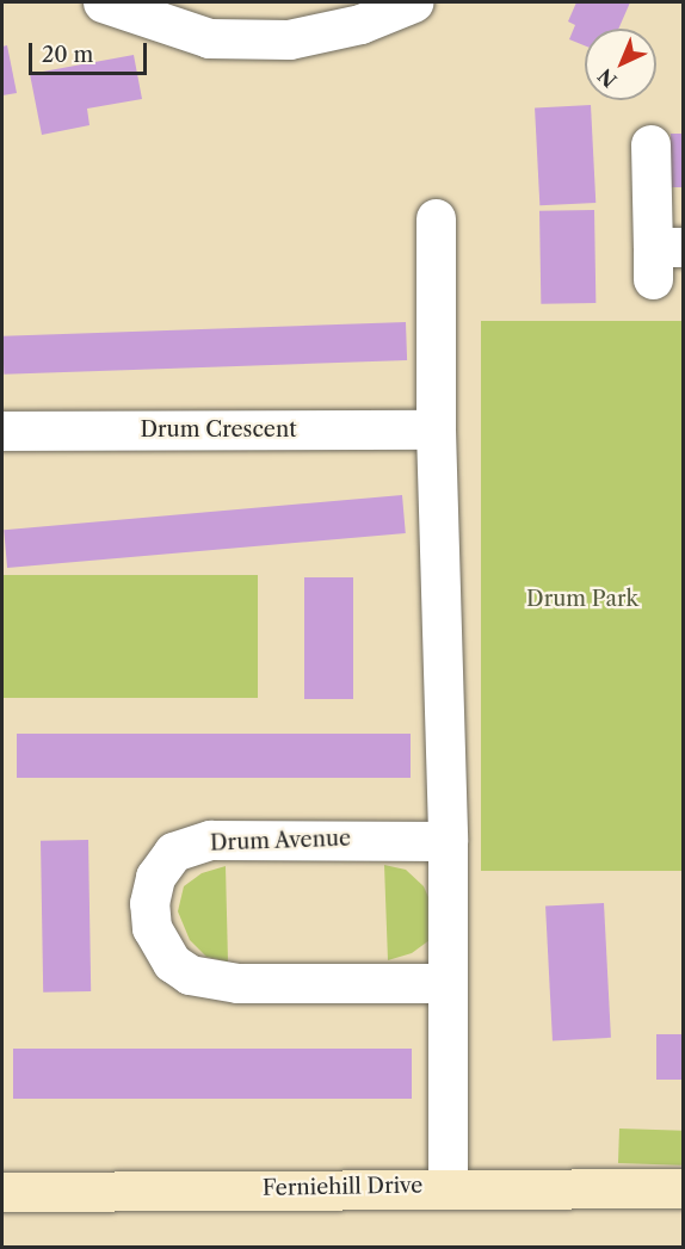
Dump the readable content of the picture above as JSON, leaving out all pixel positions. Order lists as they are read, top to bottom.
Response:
{
  "streets": {
    "main road": ["Ferniehill Drive"],
    "street": ["Drum Crescent", "Drum Avenue"]
  },
  "parks": ["Drum Park"],
  "scale_bar": "20 m",
  "north": "bottom left"
}
